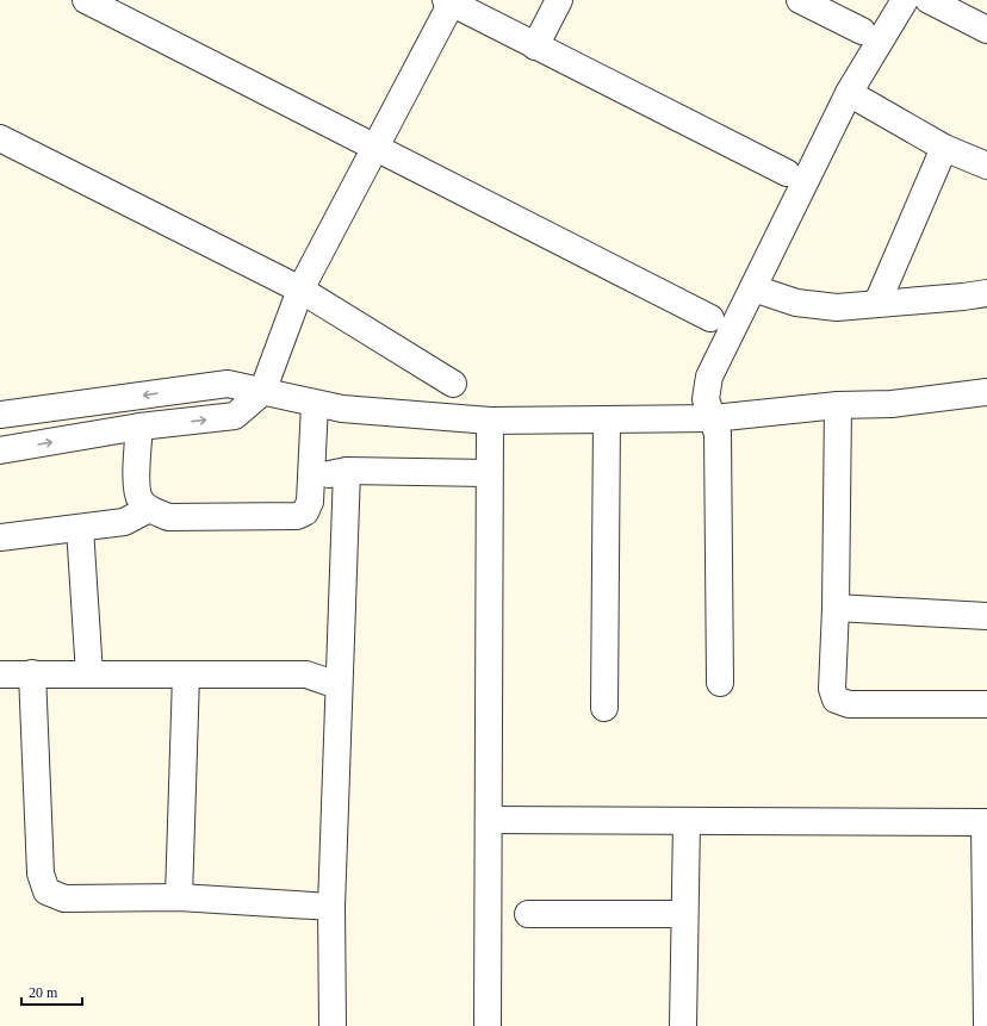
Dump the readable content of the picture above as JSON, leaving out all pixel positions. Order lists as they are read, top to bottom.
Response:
{
  "scale_bar": "20 m"
}
